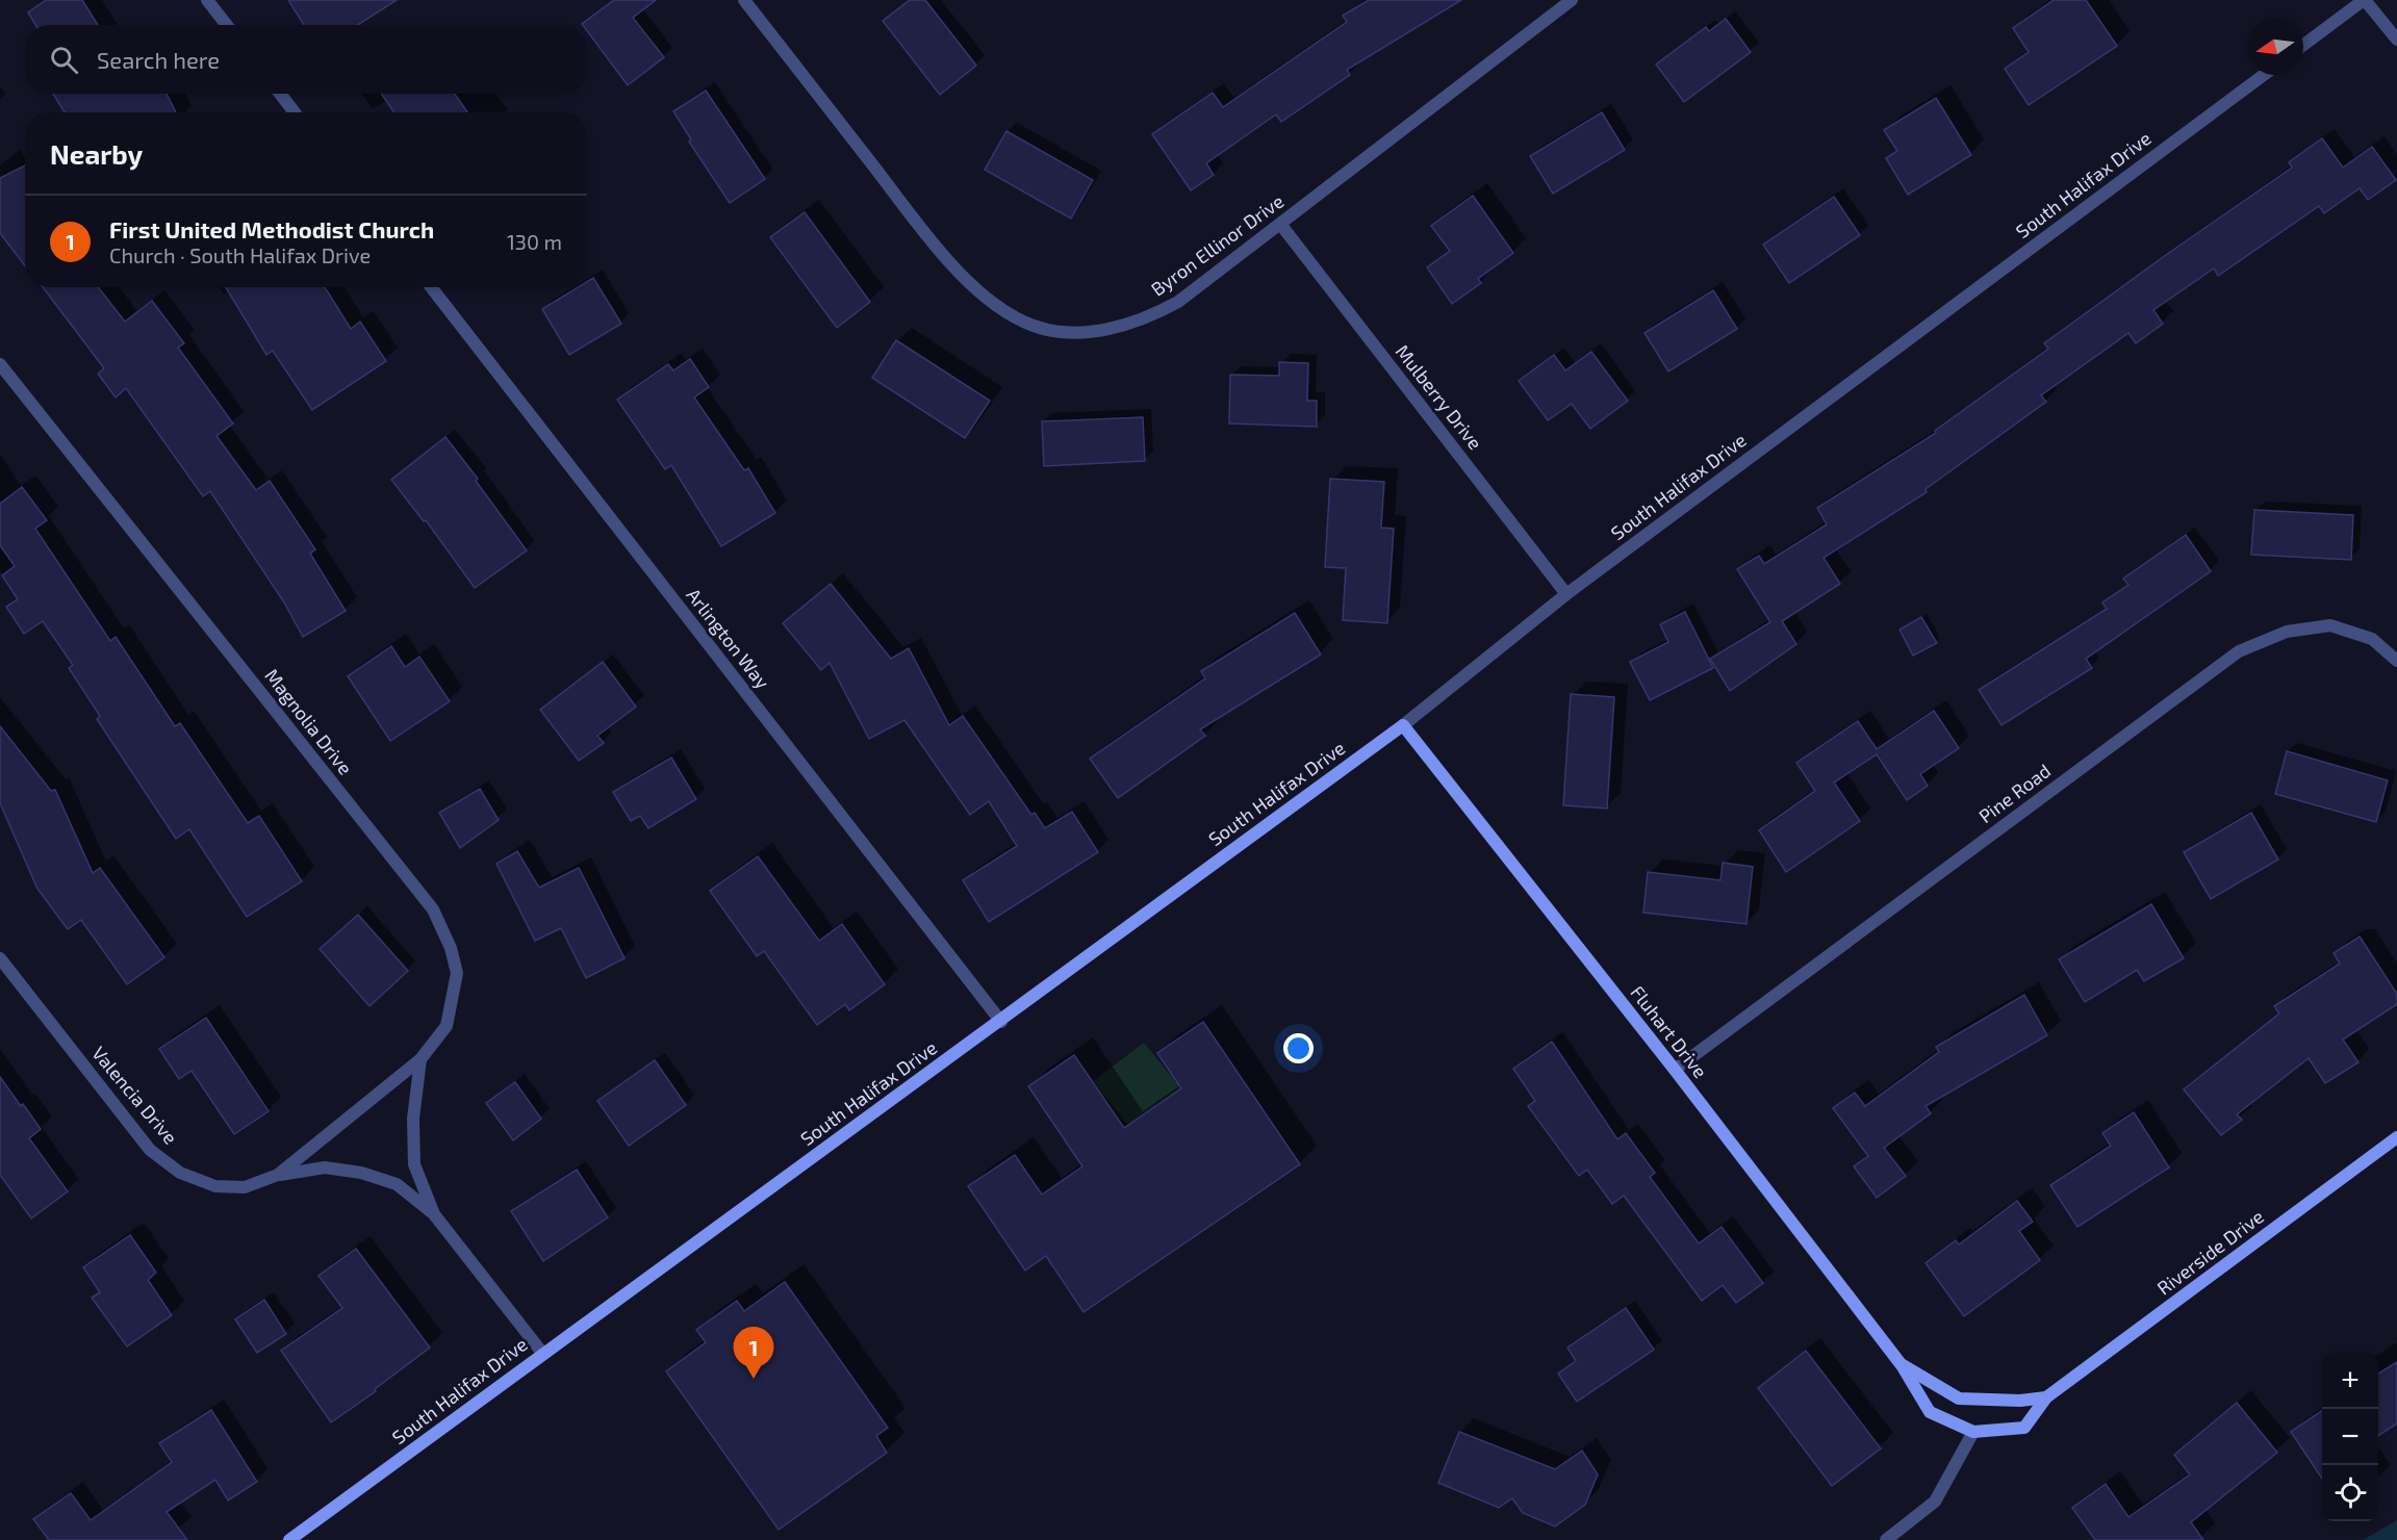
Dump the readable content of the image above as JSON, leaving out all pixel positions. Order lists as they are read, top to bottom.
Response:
{
  "streets": {
    "street": [
      "South Halifax Drive",
      "Byron Ellinor Drive",
      "Mulberry Drive",
      "Arlington Way",
      "Magnolia Drive",
      "Pine Road",
      "Fluhart Drive",
      "Valencia Drive",
      "Riverside Drive"
    ]
  },
  "crossings": [
    ["South Halifax Drive", "Mulberry Drive"],
    ["South Halifax Drive", "Arlington Way"],
    ["South Halifax Drive", "Fluhart Drive"],
    ["South Halifax Drive", "Valencia Drive"],
    ["Byron Ellinor Drive", "Mulberry Drive"],
    ["Magnolia Drive", "Valencia Drive"],
    ["Pine Road", "Fluhart Drive"],
    ["Fluhart Drive", "Riverside Drive"]
  ],
  "north": "left",
  "page": {
    "search": "Search here",
    "heading": "Nearby",
    "list": [
      {
        "mark": "1",
        "name": "First United Methodist Church",
        "note": "Church · South Halifax Drive",
        "value": "130 m"
      }
    ],
    "pins": "1",
    "map_buttons": ["+", "−"]
  }
}
